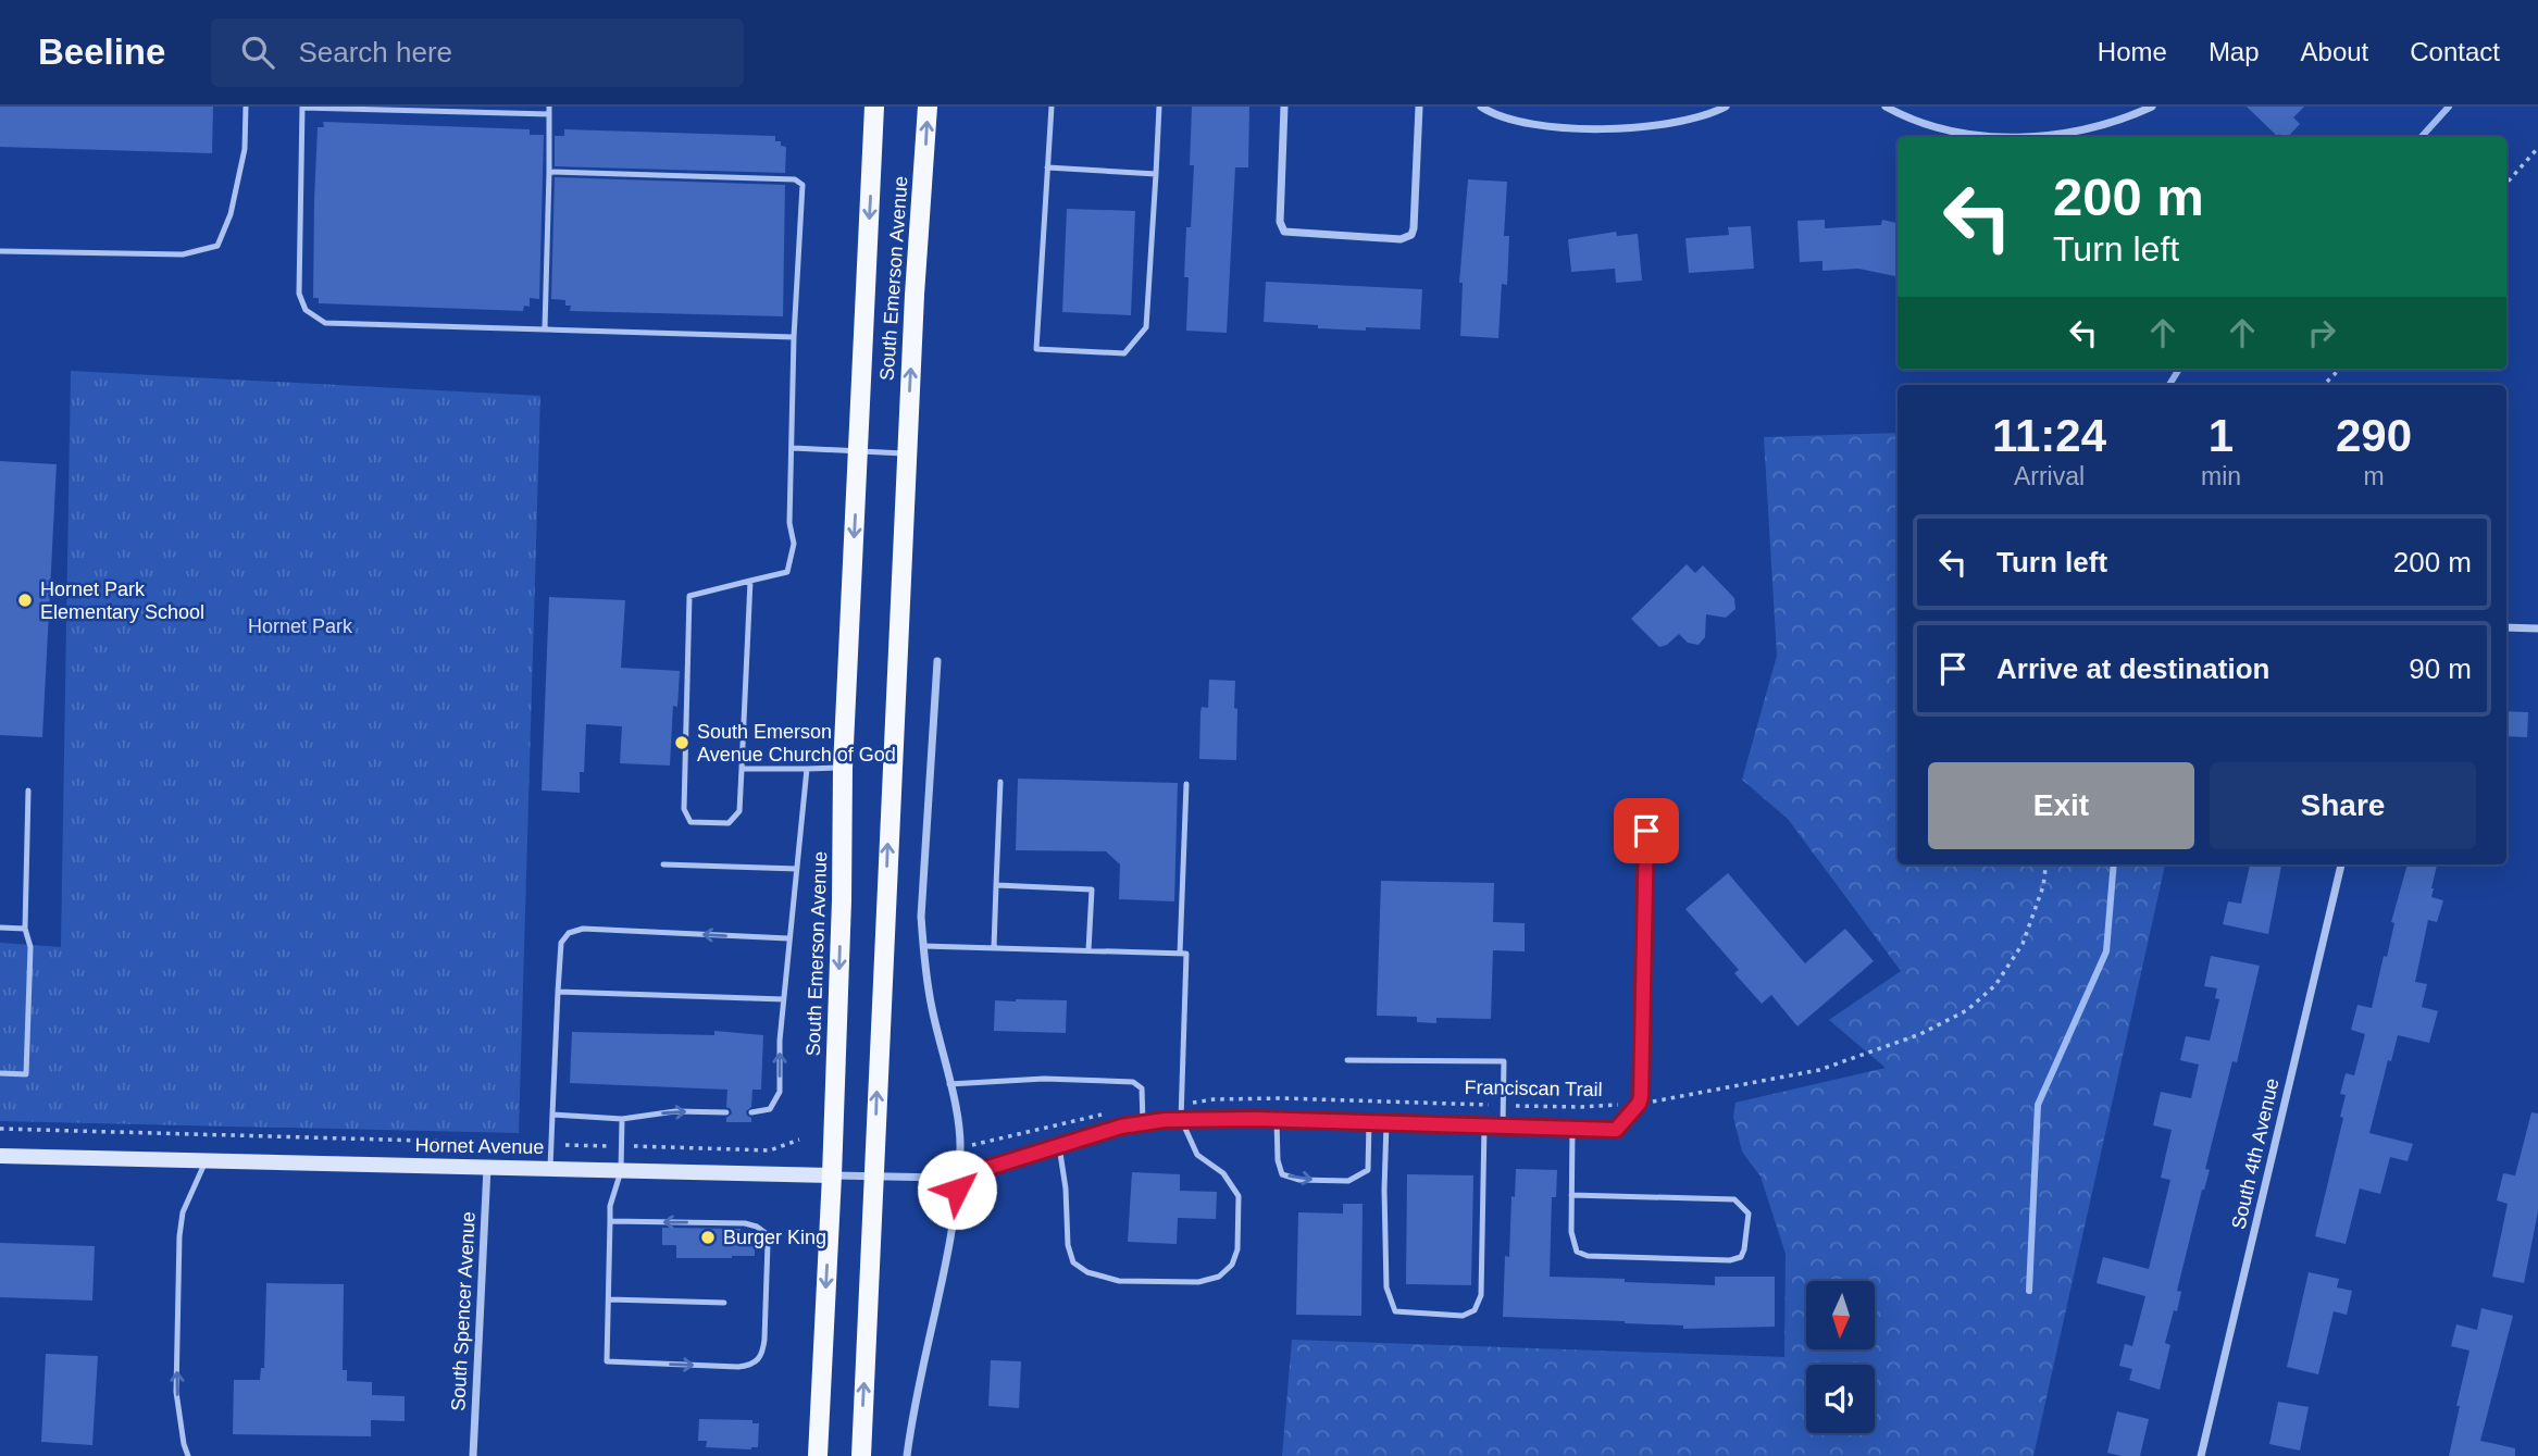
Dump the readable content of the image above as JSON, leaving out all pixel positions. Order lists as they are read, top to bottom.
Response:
{
  "streets": {
    "main road": ["South Emerson Avenue"],
    "street": ["Hornet Avenue", "South 4th Avenue", "South Spencer Avenue"],
    "path": ["Franciscan Trail"]
  },
  "crossings": [
    ["South Emerson Avenue", "Hornet Avenue"],
    ["Hornet Avenue", "South Spencer Avenue"]
  ],
  "parks": ["Hornet Park"],
  "places": ["Hornet Park Elementary School", "South Emerson Avenue Church of God", "Burger King"],
  "north": "bottom",
  "page": {
    "header": "Beeline",
    "search": "Search here",
    "nav": [
      "Home",
      "Map",
      "About",
      "Contact"
    ],
    "turn": ["200 m", "Turn left"],
    "eta": [
      "11:24",
      "Arrival",
      "1",
      "min",
      "290",
      "m"
    ],
    "list": [
      {
        "name": "Turn left",
        "value": "200 m"
      },
      {
        "name": "Arrive at destination",
        "value": "90 m"
      }
    ],
    "buttons": ["Exit", "Share"]
  }
}
